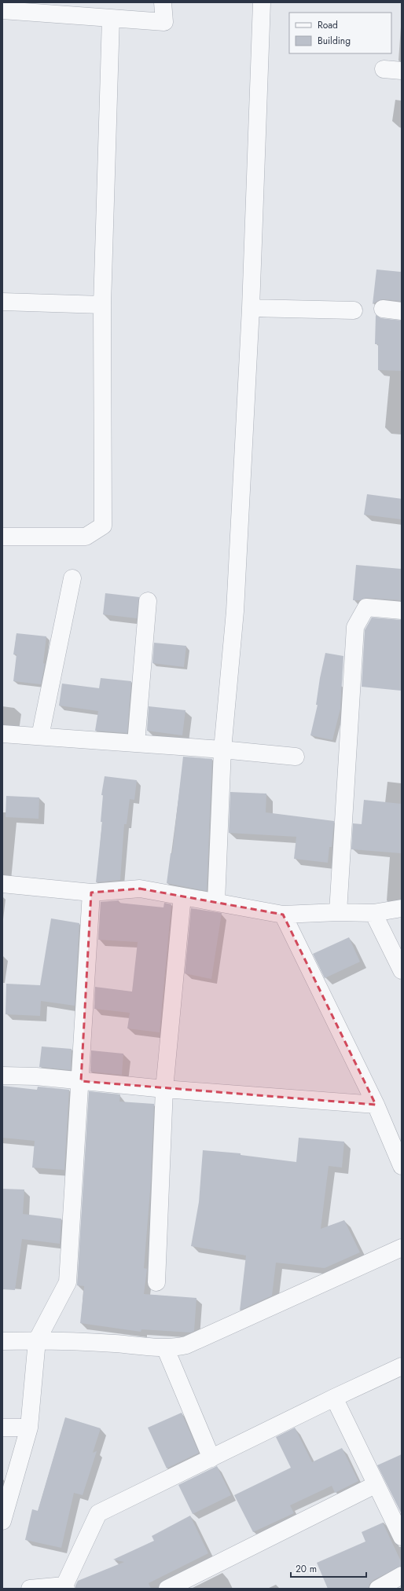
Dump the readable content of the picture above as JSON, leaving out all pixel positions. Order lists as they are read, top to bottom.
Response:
{
  "legend": ["Road", "Building"],
  "scale_bar": "20 m"
}
